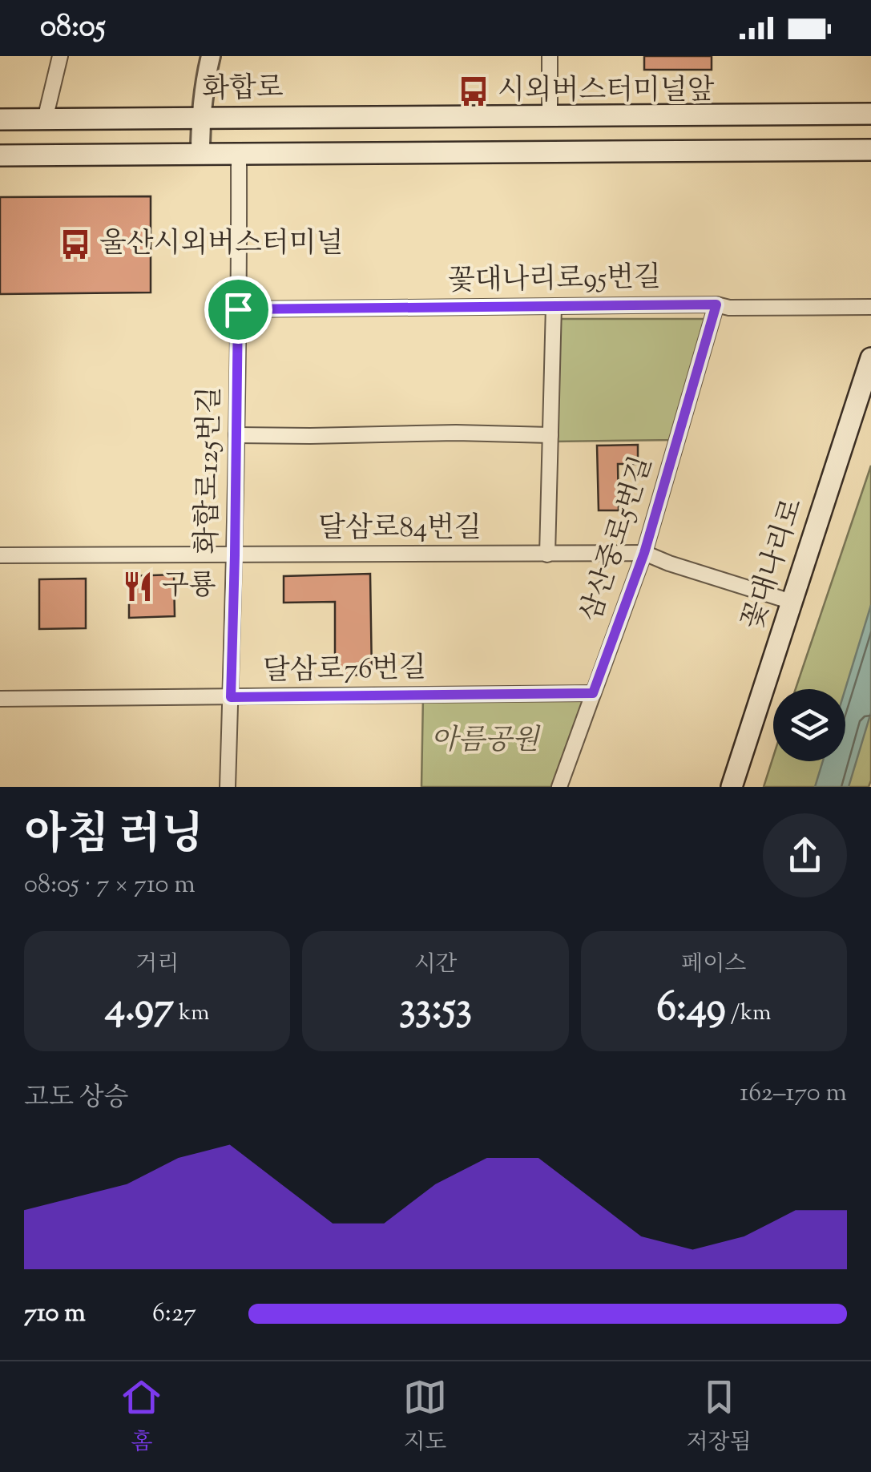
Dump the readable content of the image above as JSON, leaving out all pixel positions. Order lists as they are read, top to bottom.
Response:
{
  "streets": {
    "main road": ["화합로", "꽃대나리로"],
    "street": [
      "꽃대나리로95번길",
      "화합로125번길",
      "달삼로84번길",
      "삼산중로5번길",
      "달삼로76번길"
    ]
  },
  "crossings": [
    ["꽃대나리로95번길", "화합로125번길"],
    ["꽃대나리로95번길", "삼산중로5번길"],
    ["화합로125번길", "달삼로84번길"],
    ["화합로125번길", "달삼로76번길"],
    ["달삼로84번길", "삼산중로5번길"],
    ["달삼로84번길", "꽃대나리로"],
    ["삼산중로5번길", "달삼로76번길"]
  ],
  "parks": ["아름공원"],
  "places": {
    "bus stop": ["시외버스터미널앞", "울산시외버스터미널"],
    "restaurant": ["구룡"]
  },
  "page": {
    "status": "08:05",
    "heading": ["아침 러닝", "08:05 · 7 × 710 m"],
    "stats": [
      ["거리", "4.97 km"],
      ["시간", "33:53"],
      ["페이스", "6:49 /km"]
    ],
    "chart": ["고도 상승", "162–170 m"],
    "list": [
      {
        "name": "710 m",
        "note": "6:27"
      }
    ],
    "tabs": ["홈", "지도", "저장됨"]
  }
}
